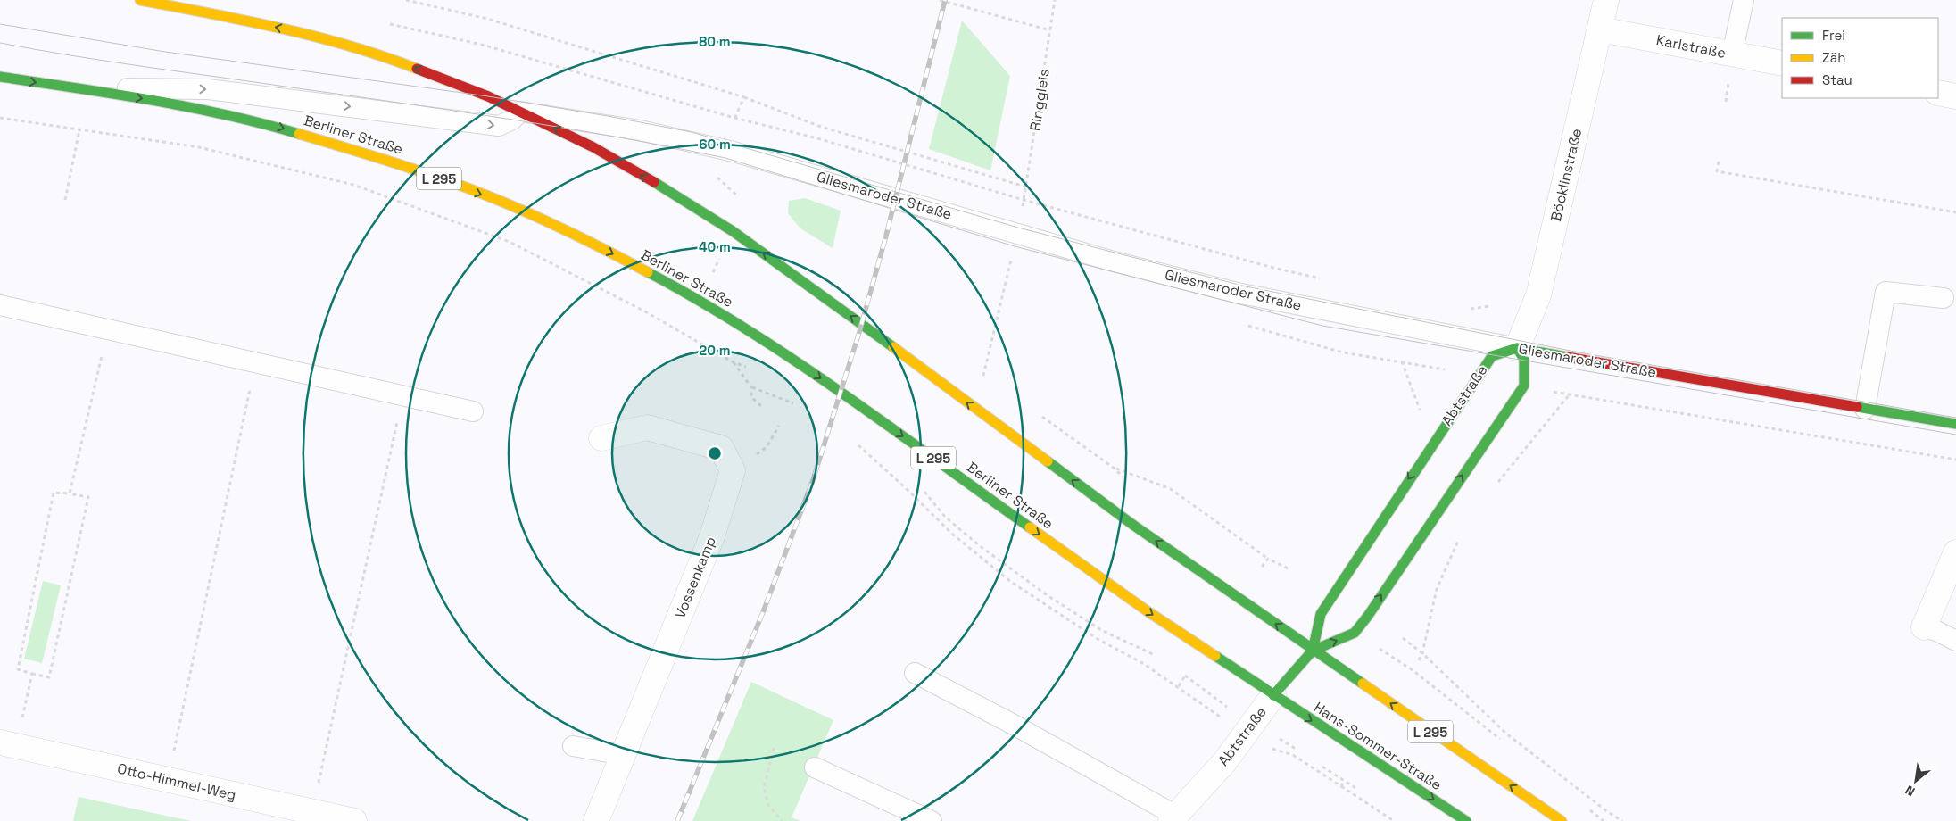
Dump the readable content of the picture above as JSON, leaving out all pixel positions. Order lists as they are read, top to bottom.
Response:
{
  "streets": {
    "main road": [
      "Berliner Straße",
      "L 295",
      "Gliesmaroder Straße",
      "Abtstraße",
      "Hans-Sommer-Straße"
    ],
    "street": [
      "Karlstraße",
      "Böcklinstraße",
      "Vossenkamp",
      "Otto-Himmel-Weg"
    ],
    "path": ["Ringgleis"]
  },
  "crossings": [
    ["Karlstraße", "Böcklinstraße"],
    ["Berliner Straße", "Abtstraße"],
    ["Berliner Straße", "Hans-Sommer-Straße"],
    ["Böcklinstraße", "Gliesmaroder Straße"],
    ["Böcklinstraße", "Abtstraße"],
    ["L 295", "Gliesmaroder Straße"],
    ["L 295", "Abtstraße"],
    ["Gliesmaroder Straße", "Abtstraße"],
    ["Abtstraße", "Hans-Sommer-Straße"]
  ],
  "legend": ["Frei", "Zäh", "Stau"],
  "north": "bottom left",
  "rings": [
    "80 m",
    "60 m",
    "40 m",
    "20 m"
  ]
}
